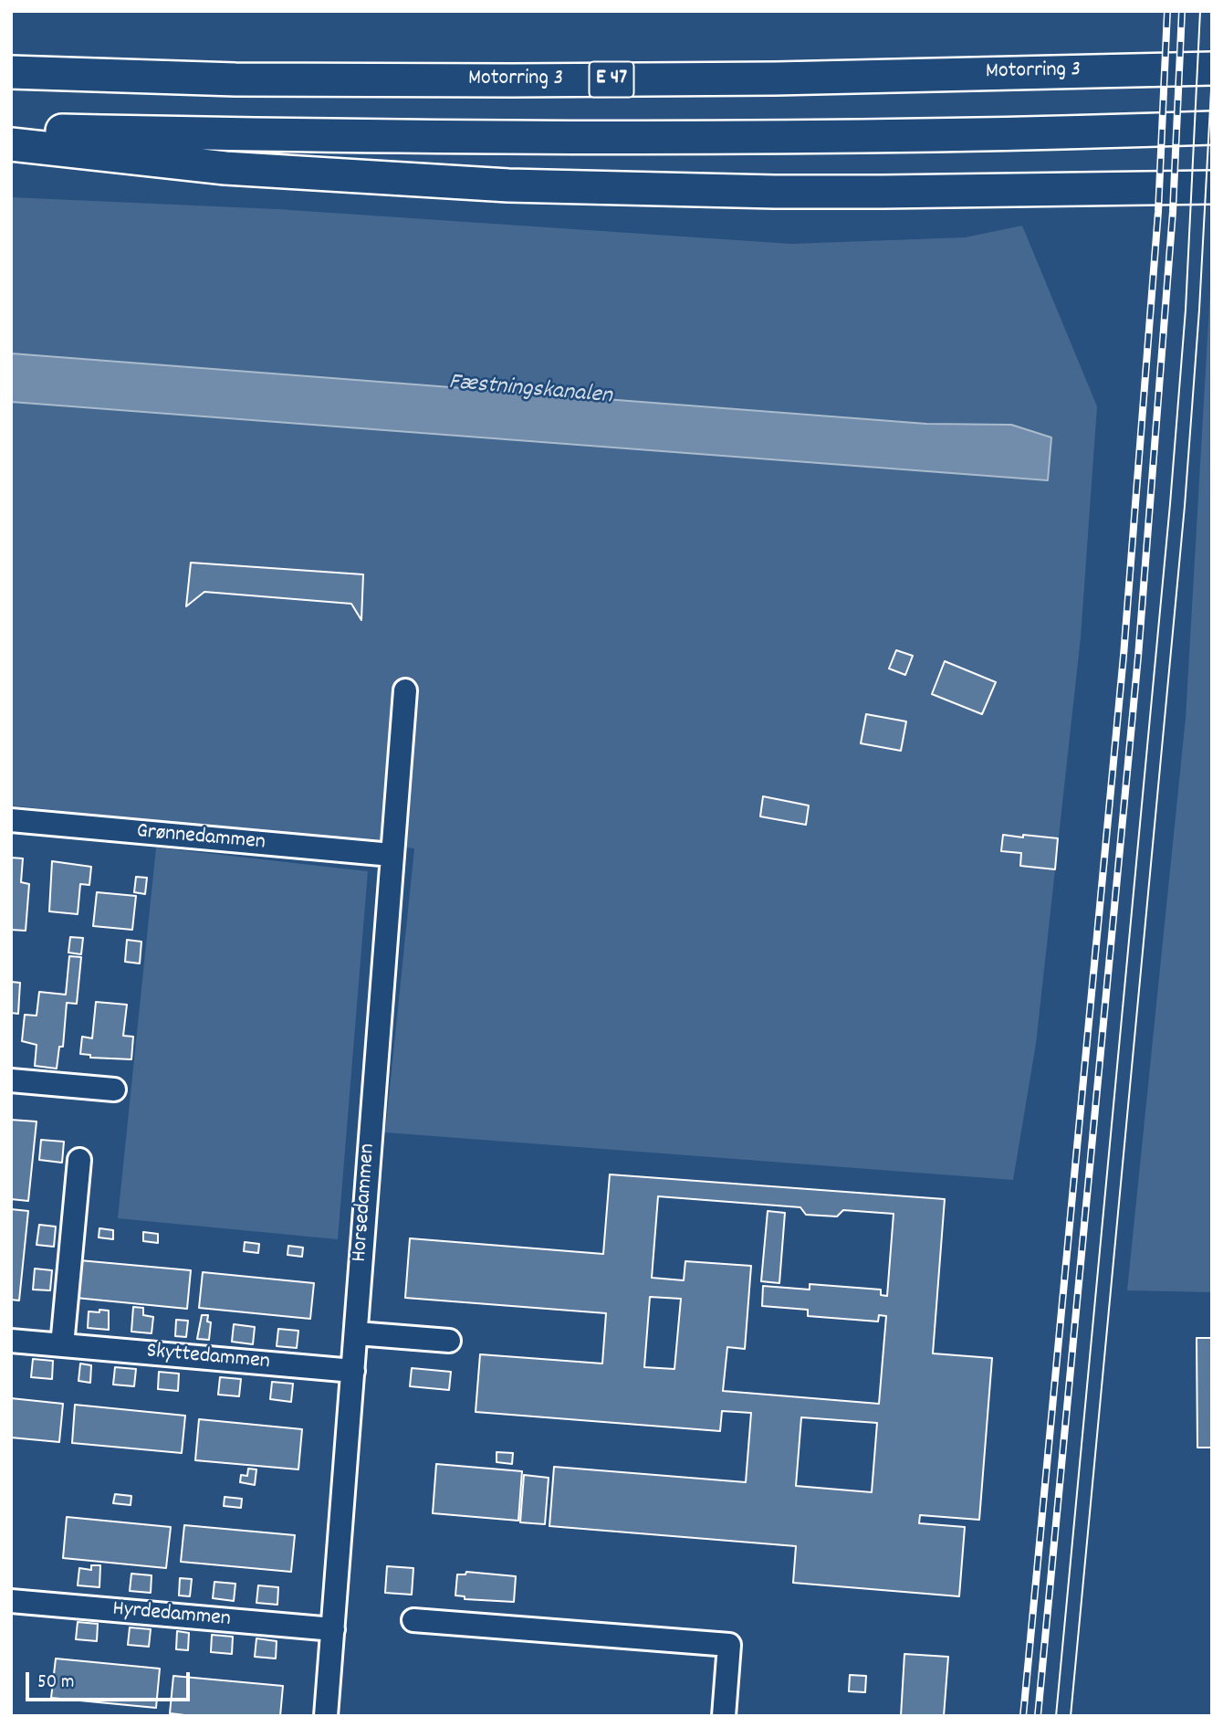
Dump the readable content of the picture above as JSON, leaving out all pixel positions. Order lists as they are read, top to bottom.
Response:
{
  "streets": {
    "highway": ["Motorring 3", "E 47"],
    "street": [
      "Grønnedammen",
      "Horsedammen",
      "Skyttedammen",
      "Hyrdedammen"
    ]
  },
  "crossings": [
    ["Grønnedammen", "Horsedammen"],
    ["Horsedammen", "Skyttedammen"],
    ["Horsedammen", "Hyrdedammen"]
  ],
  "water": ["Fæstningskanalen"],
  "scale_bar": "50 m"
}
